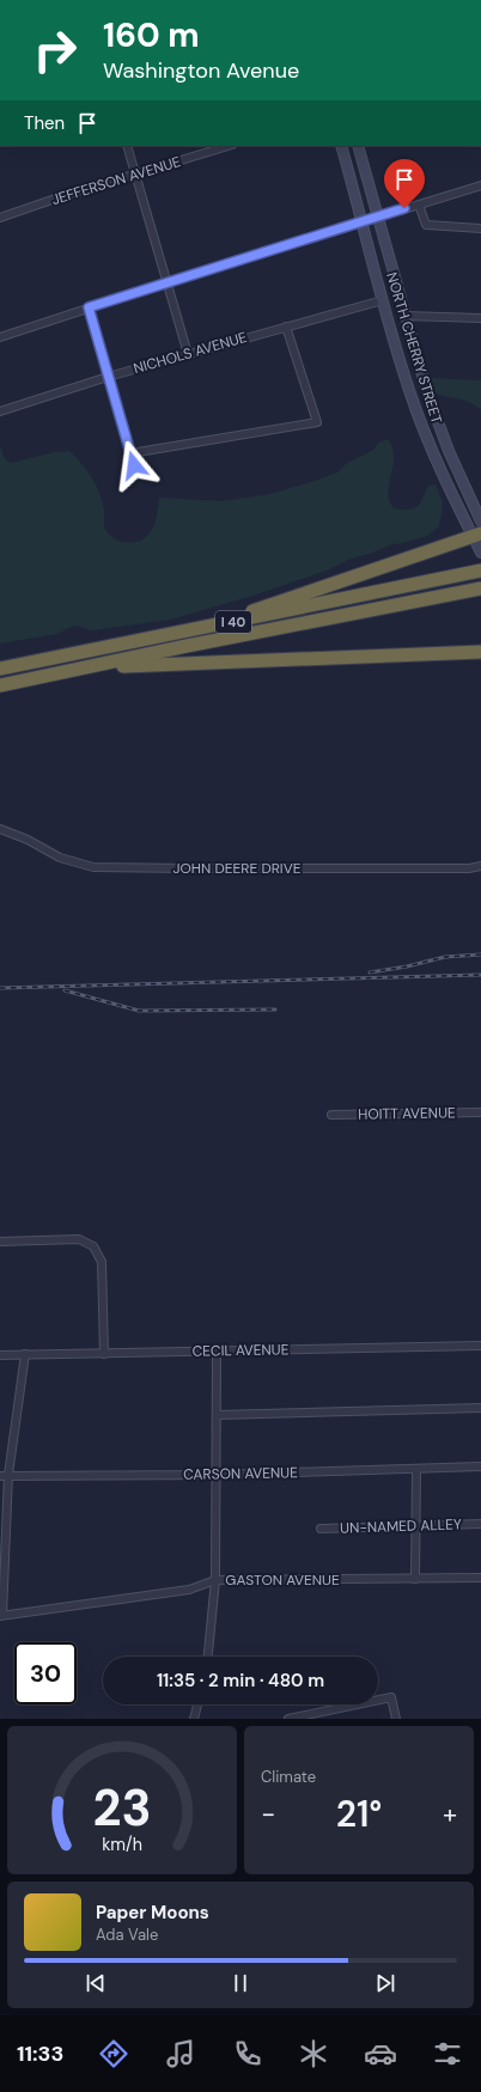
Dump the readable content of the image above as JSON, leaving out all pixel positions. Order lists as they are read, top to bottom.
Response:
{
  "streets": {
    "highway": ["I 40"],
    "main road": ["NORTH CHERRY STREET"],
    "street": [
      "JEFFERSON AVENUE",
      "NICHOLS AVENUE",
      "JOHN DEERE DRIVE",
      "HOITT AVENUE",
      "CECIL AVENUE",
      "CARSON AVENUE",
      "UN-NAMED ALLEY",
      "GASTON AVENUE"
    ]
  },
  "crossings": [
    ["NORTH CHERRY STREET", "NICHOLS AVENUE"]
  ],
  "page": {
    "turn": ["160 m", "Washington Avenue"],
    "then": "Then",
    "limit": "30",
    "trip": "11:35 · 2 min · 480 m",
    "tile": "Climate",
    "heat": ["−", "21°", "+"],
    "song": ["Paper Moons", "Ada Vale"],
    "tabs": "11:33",
    "gauge": ["23", "km/h"]
  }
}
